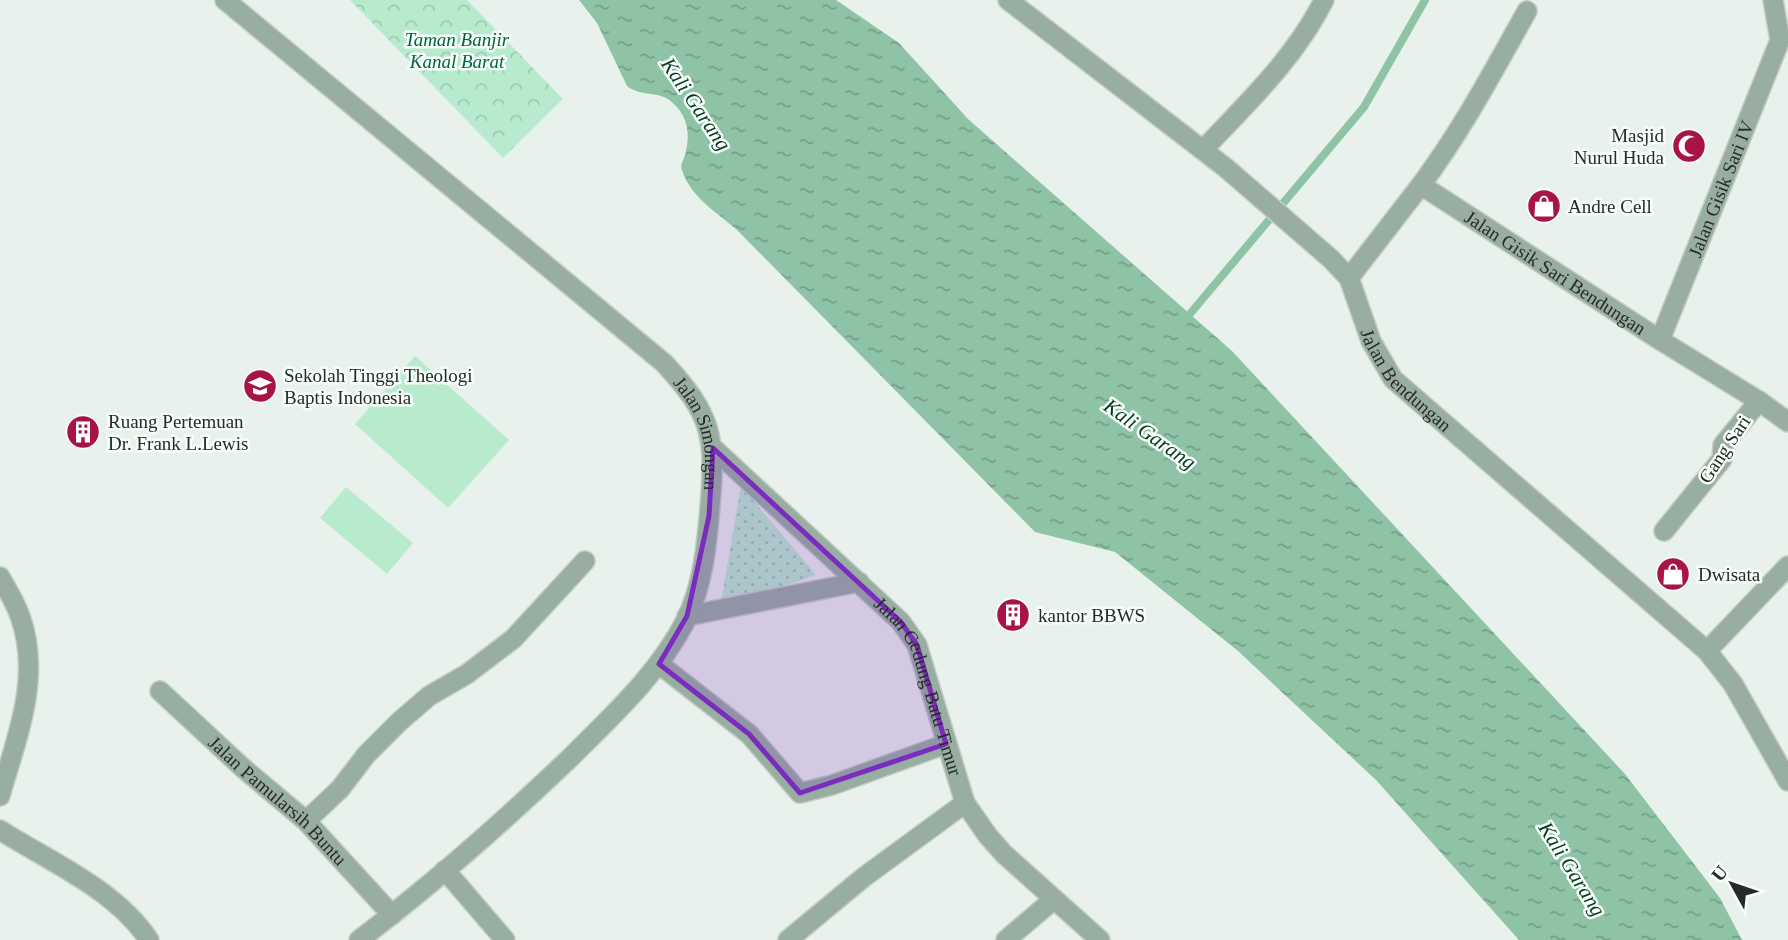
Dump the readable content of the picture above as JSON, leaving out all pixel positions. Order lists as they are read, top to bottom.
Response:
{
  "streets": {
    "street": [
      "Jalan Gisik Sari IV",
      "Jalan Gisik Sari Bendungan",
      "Jalan Bendungan",
      "Jalan Simongan",
      "Gang Sari",
      "Jalan Gedung Batu Timur",
      "Jalan Pamularsih Buntu"
    ]
  },
  "crossings": [
    ["Jalan Gisik Sari IV", "Jalan Gisik Sari Bendungan"],
    ["Jalan Gisik Sari Bendungan", "Gang Sari"],
    ["Jalan Simongan", "Jalan Gedung Batu Timur"],
    ["Jalan Simongan", "Jalan Pamularsih Buntu"]
  ],
  "water": ["Kali Garang"],
  "parks": ["Taman Banjir Kanal Barat"],
  "places": {
    "mosque": ["Masjid Nurul Huda"],
    "shop": ["Andre Cell", "Dwisata"],
    "school or university": ["Sekolah Tinggi Theologi Baptis Indonesia"],
    "building": ["Ruang Pertemuan Dr. Frank L.Lewis", "kantor BBWS"]
  },
  "north": "top left"
}
